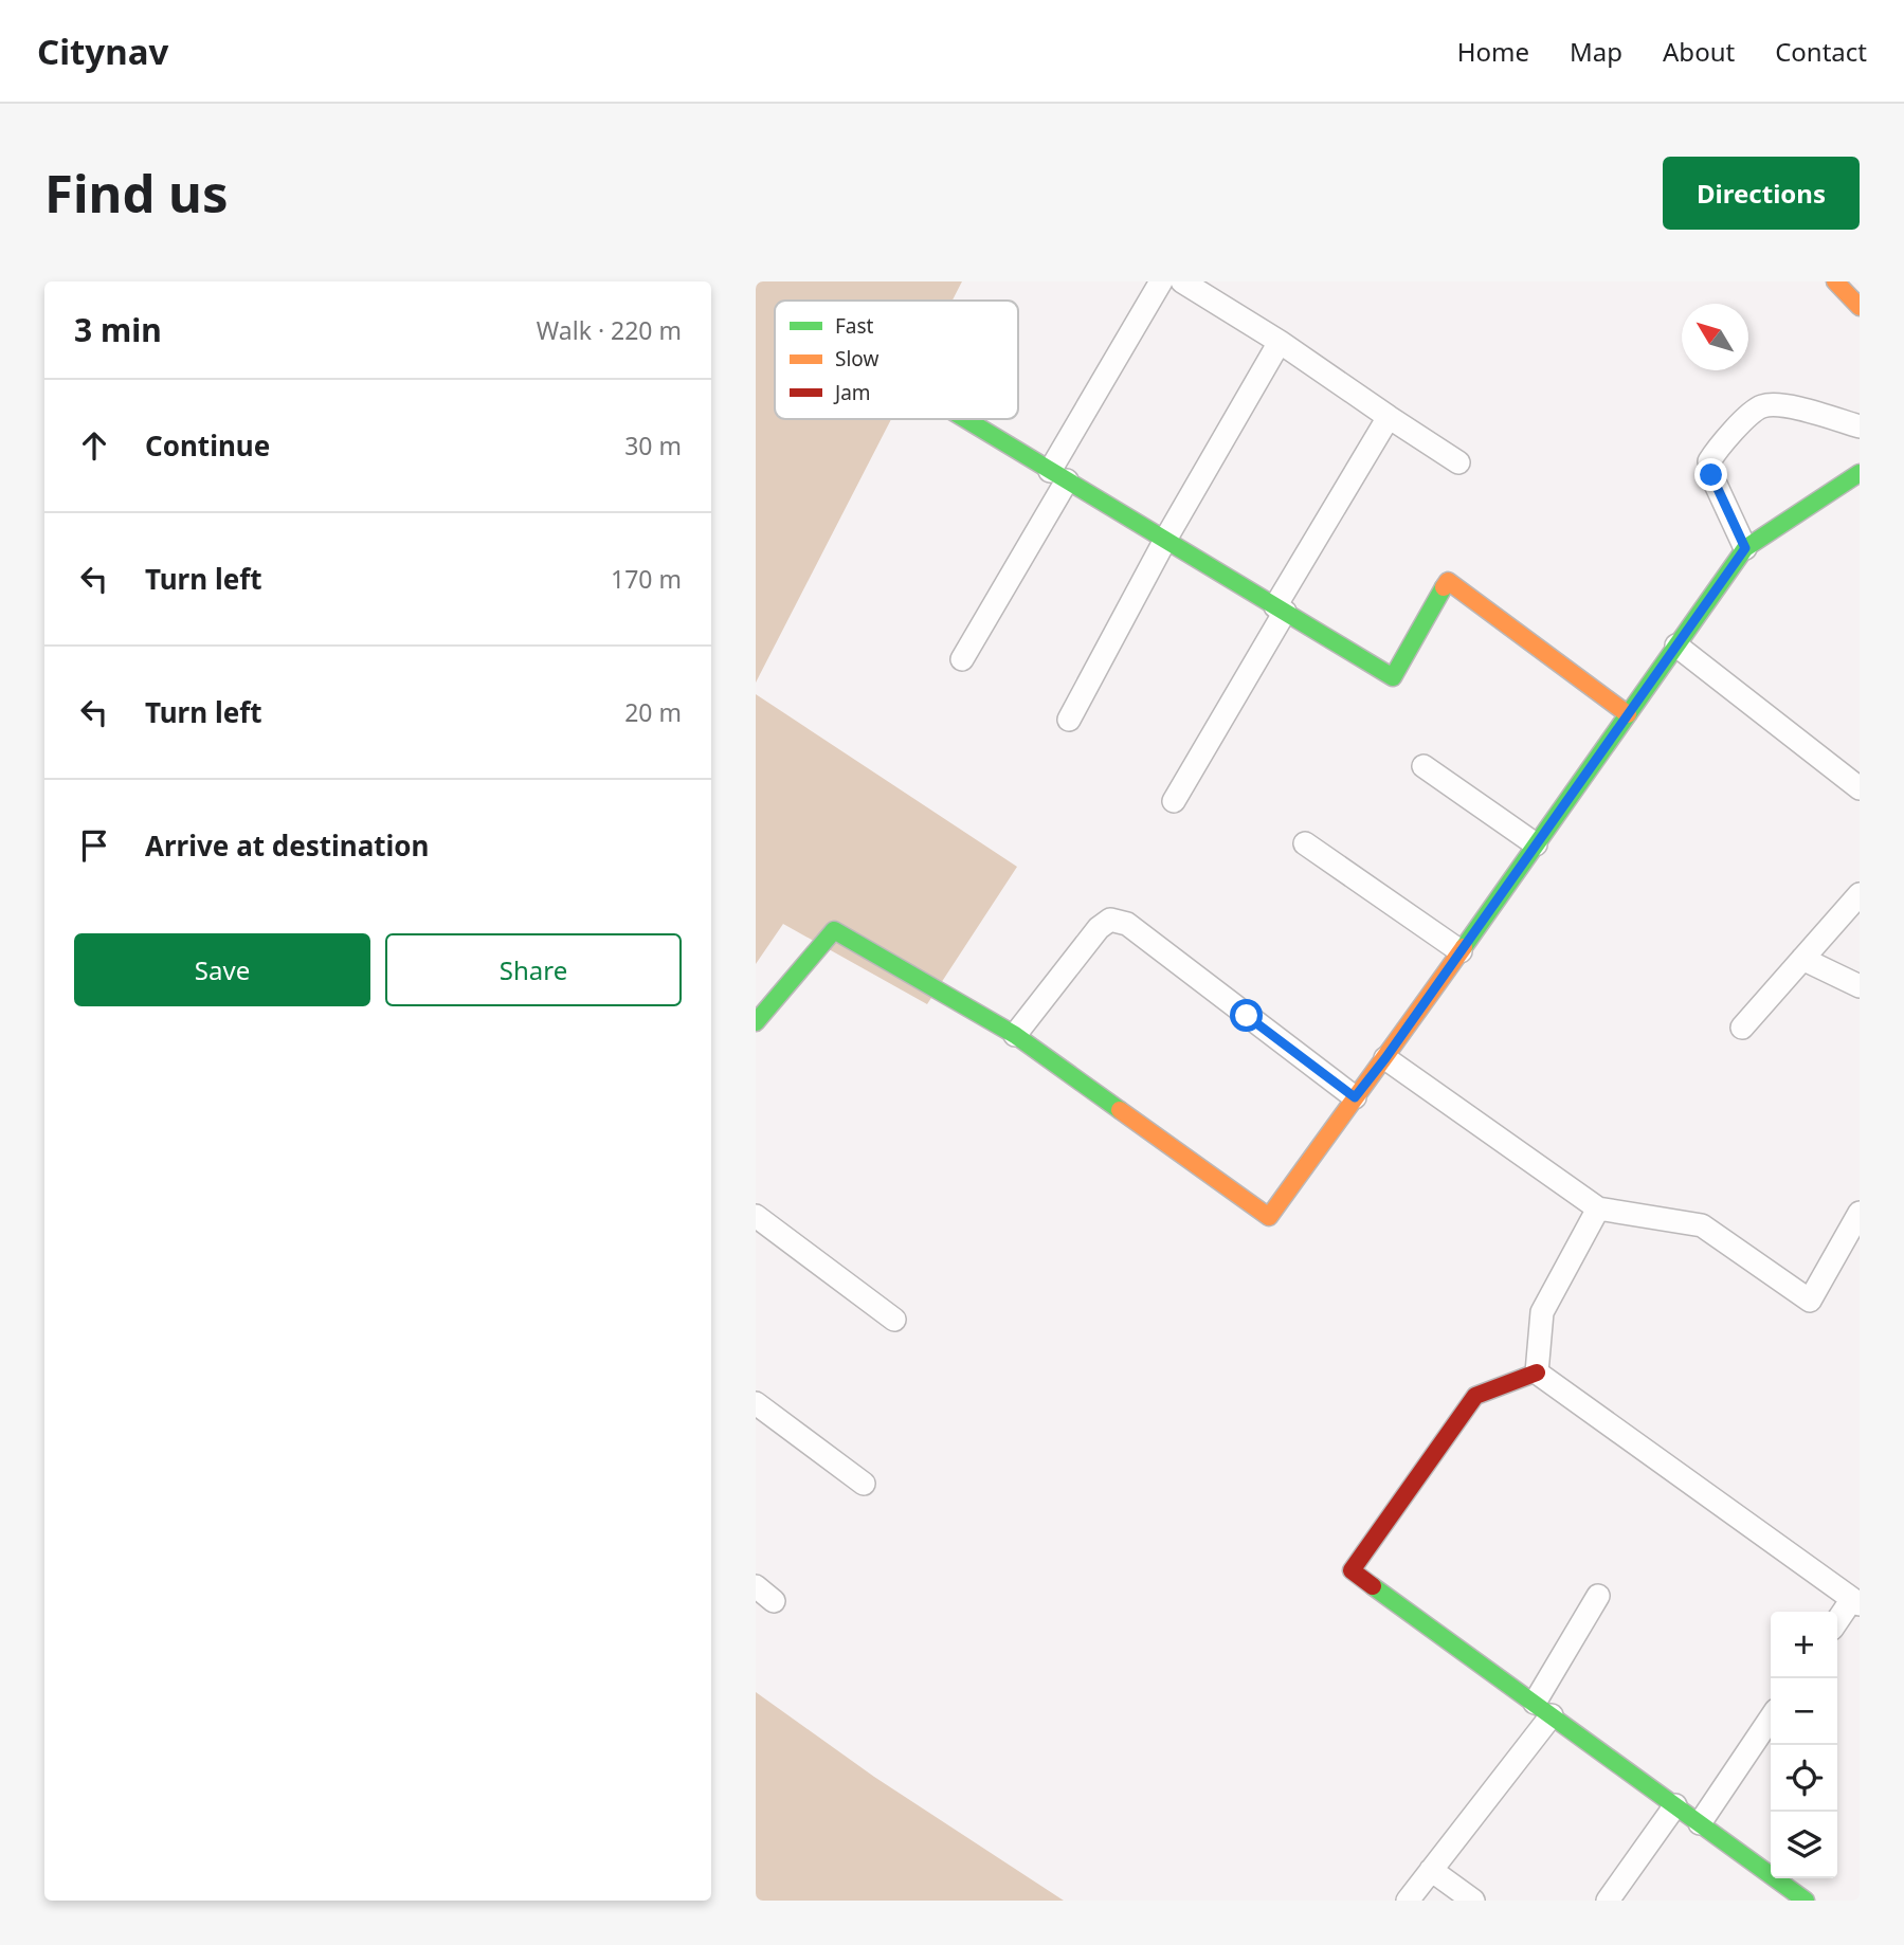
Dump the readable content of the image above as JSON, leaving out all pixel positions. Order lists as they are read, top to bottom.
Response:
{
  "legend": ["Fast", "Slow", "Jam"],
  "north": "top left",
  "page": {
    "header": "Citynav",
    "nav": [
      "Home",
      "Map",
      "About",
      "Contact"
    ],
    "buttons": [
      "Directions",
      ["Save", "Share"]
    ],
    "title": "Find us",
    "heading": ["3 min", "Walk · 220 m"],
    "list": [
      ["Continue", "30 m"],
      ["Turn left", "170 m"],
      ["Turn left", "20 m"],
      "Arrive at destination"
    ],
    "map_buttons": ["+", "−"]
  }
}
